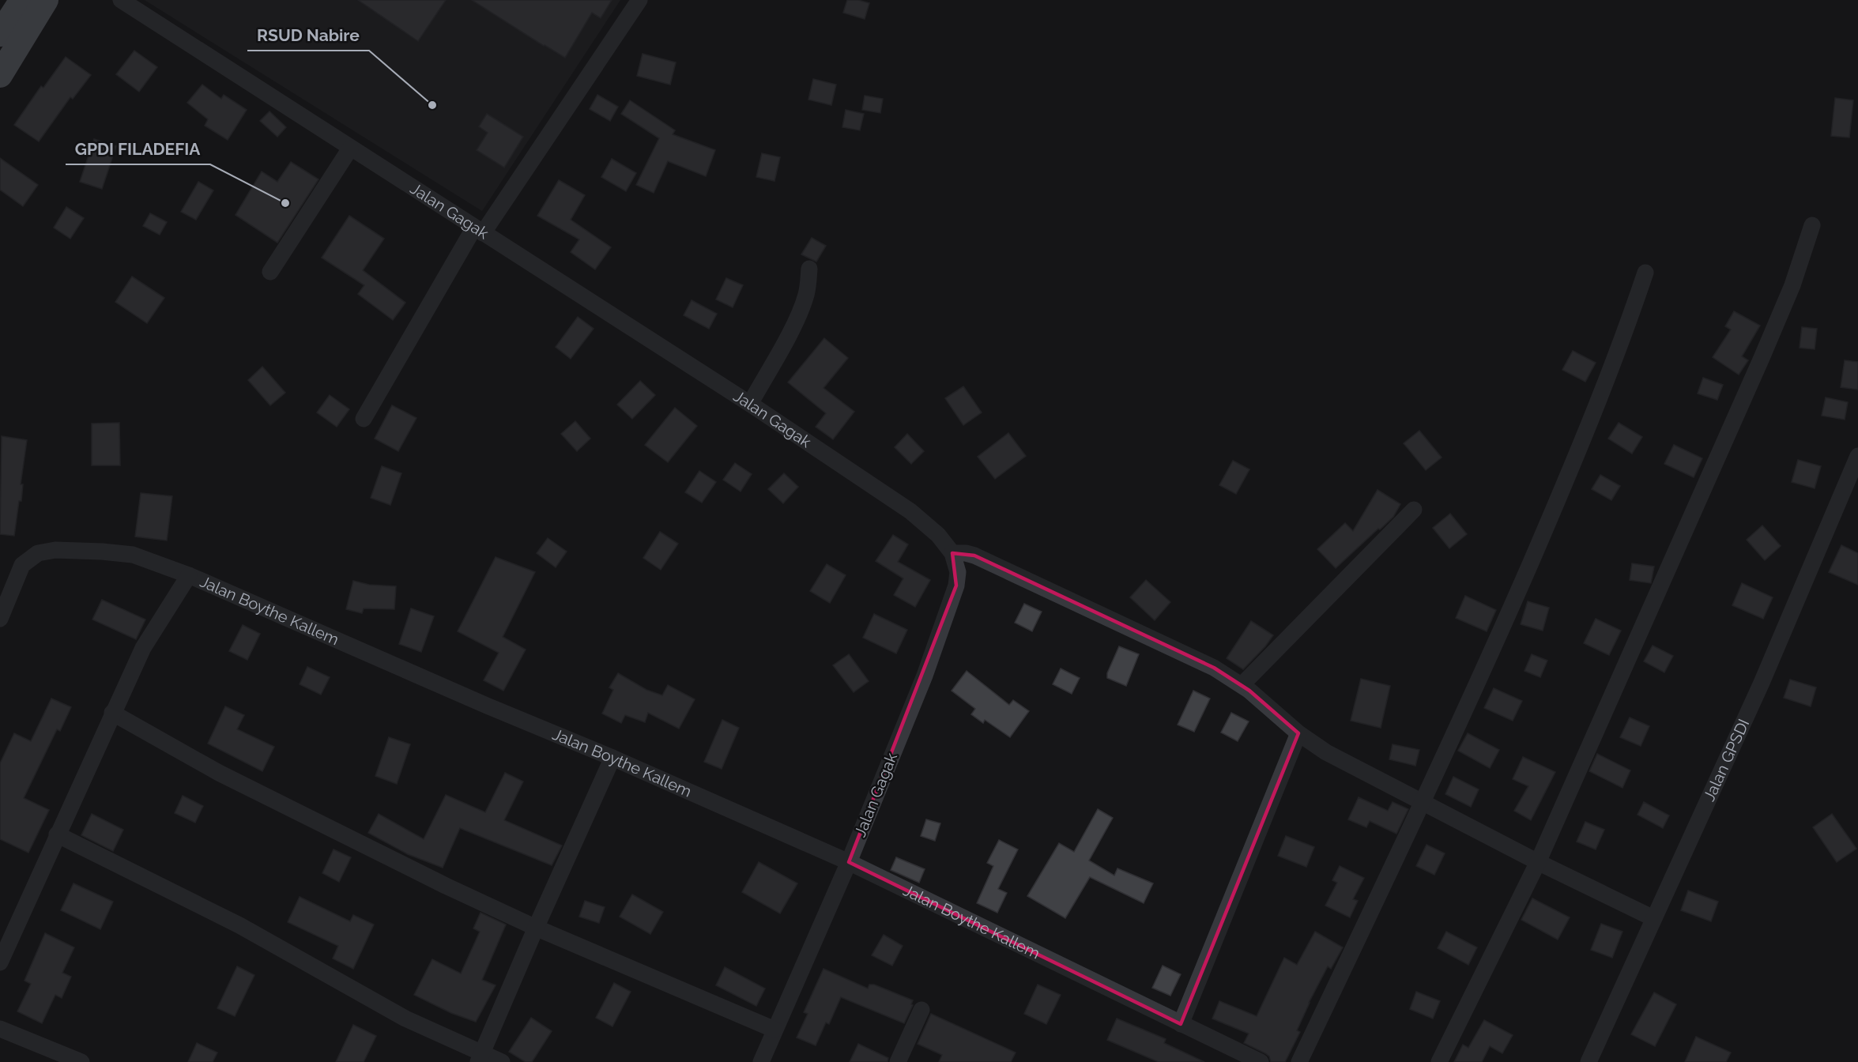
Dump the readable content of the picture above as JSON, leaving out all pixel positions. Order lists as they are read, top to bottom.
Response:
{
  "streets": {
    "street": ["Jalan Gagak", "Jalan Boythe Kallem", "Jalan GPSDI"]
  },
  "crossings": [
    ["Jalan Gagak", "Jalan Boythe Kallem"]
  ],
  "places": ["RSUD Nabire", "GPDI FILADEFIA"]
}
